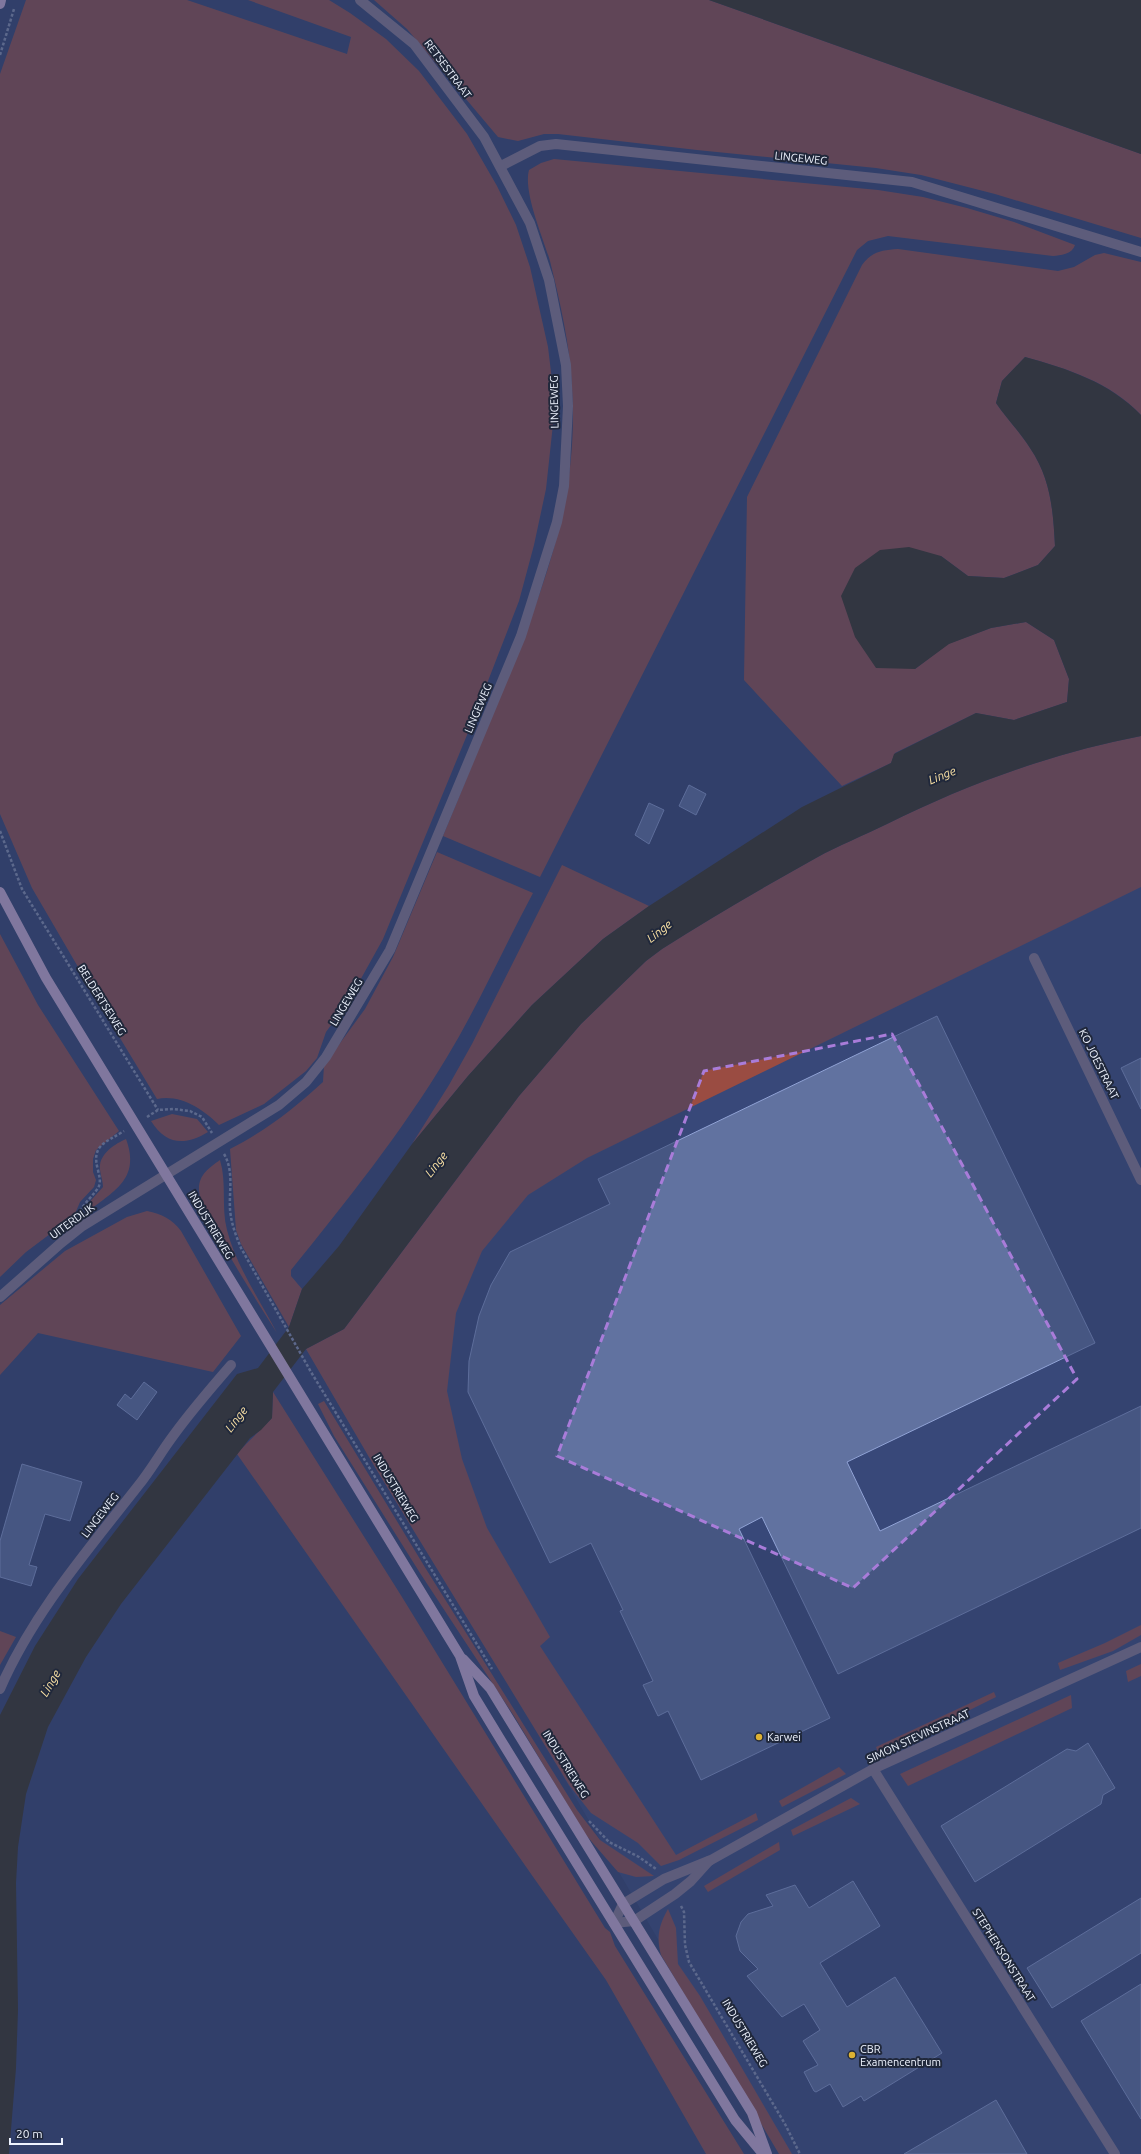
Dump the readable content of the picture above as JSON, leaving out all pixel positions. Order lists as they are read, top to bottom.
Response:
{
  "streets": {
    "main road": ["INDUSTRIEWEG"],
    "street": [
      "RETSESTRAAT",
      "LINGEWEG",
      "KO JOESTRAAT",
      "UITERDIJK",
      "SIMON STEVINSTRAAT",
      "STEPHENSONSTRAAT"
    ],
    "path": ["BELDERTSEWEG"]
  },
  "crossings": [
    ["RETSESTRAAT", "LINGEWEG"],
    ["LINGEWEG", "UITERDIJK"],
    ["LINGEWEG", "INDUSTRIEWEG"],
    ["BELDERTSEWEG", "UITERDIJK"],
    ["UITERDIJK", "INDUSTRIEWEG"],
    ["INDUSTRIEWEG", "SIMON STEVINSTRAAT"],
    ["SIMON STEVINSTRAAT", "STEPHENSONSTRAAT"]
  ],
  "water": ["Linge"],
  "places": ["Karwei", "CBR Examencentrum"],
  "scale_bar": "20 m"
}
